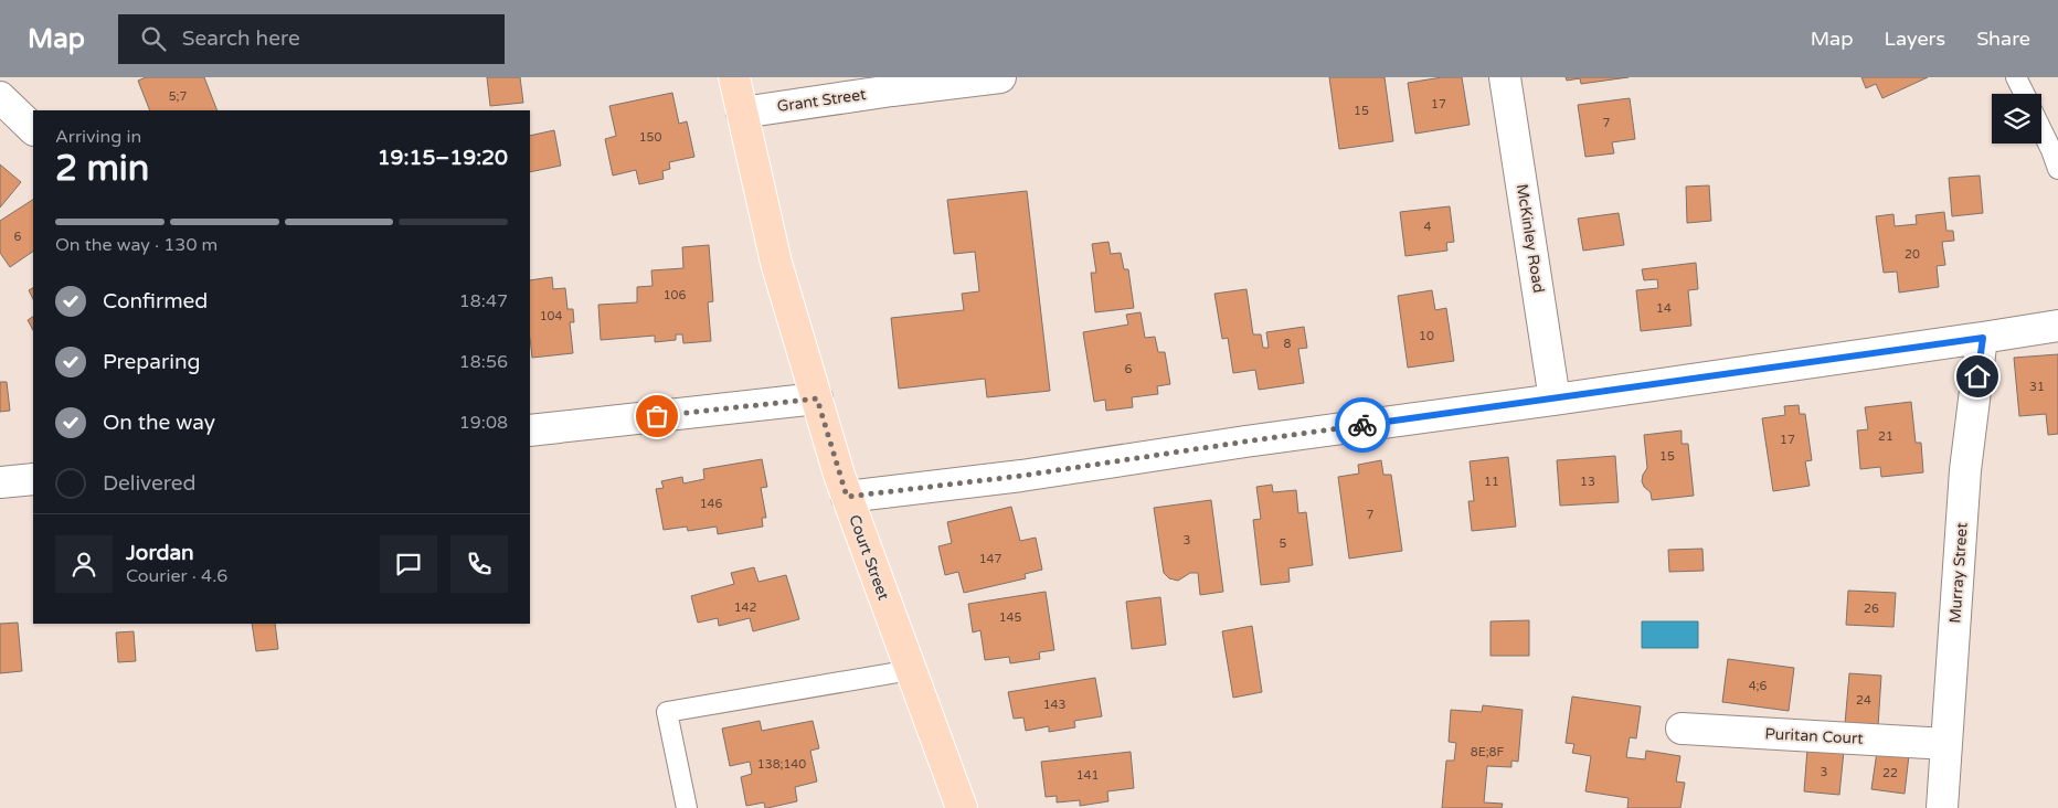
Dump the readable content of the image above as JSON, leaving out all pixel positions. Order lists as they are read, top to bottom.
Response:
{
  "streets": {
    "main road": ["Court Street"],
    "street": [
      "Grant Street",
      "McKinley Road",
      "Murray Street",
      "Puritan Court"
    ]
  },
  "crossings": [
    ["Grant Street", "Court Street"],
    ["Murray Street", "Puritan Court"]
  ],
  "house_numbers": [
    "5;7",
    "17",
    "15",
    "7",
    "150",
    "4",
    "6",
    "20",
    "106",
    "14",
    "104",
    "10",
    "8",
    "6",
    "31",
    "21",
    "17",
    "15",
    "11",
    "13",
    "146",
    "7",
    "3",
    "5",
    "147",
    "142",
    "26",
    "145",
    "4;6",
    "24",
    "143",
    "8E;8F",
    "138;140",
    "3",
    "22",
    "141"
  ],
  "page": {
    "header": "Map",
    "search": "Search here",
    "nav": ["Map", "Layers", "Share"],
    "heading": ["2 min", "Arriving in", "19:15–19:20"],
    "panel": ["Jordan", "Courier · 4.6"],
    "bar": "On the way · 130 m",
    "list": [
      ["Confirmed", "18:47"],
      ["Preparing", "18:56"],
      ["On the way", "19:08"],
      "Delivered"
    ]
  }
}
